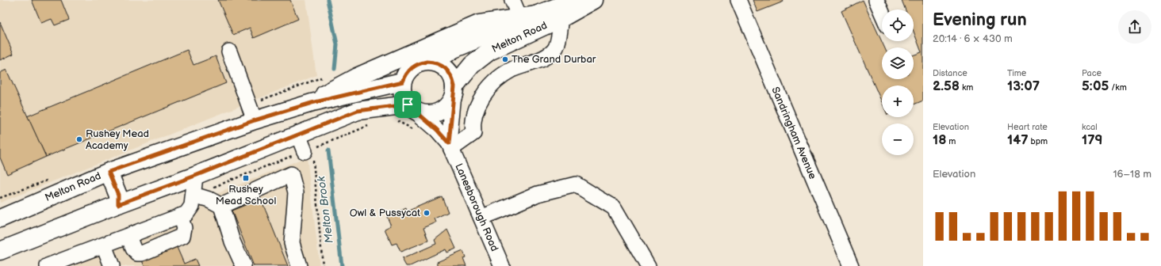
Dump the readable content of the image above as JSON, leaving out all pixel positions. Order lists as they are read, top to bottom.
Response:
{
  "streets": {
    "main road": ["Melton Road"],
    "street": ["Sandringham Avenue", "Lanesborough Road"]
  },
  "crossings": [
    ["Melton Road", "Lanesborough Road"]
  ],
  "water": ["Melton Brook"],
  "places": {
    "other": ["The Grand Durbar", "Rushey Mead Academy", "Owl & Pussycat"],
    "transit": ["Rushey Mead School"]
  },
  "page": {
    "heading": ["Evening run", "20:14 · 6 × 430 m"],
    "map_buttons": ["+", "−"],
    "stats": [
      ["Distance", "2.58 km"],
      ["Time", "13:07"],
      ["Pace", "5:05 /km"],
      ["Elevation", "18 m"],
      ["Heart rate", "147 bpm"],
      ["kcal", "179"]
    ],
    "chart": ["Elevation", "16–18 m"]
  }
}
